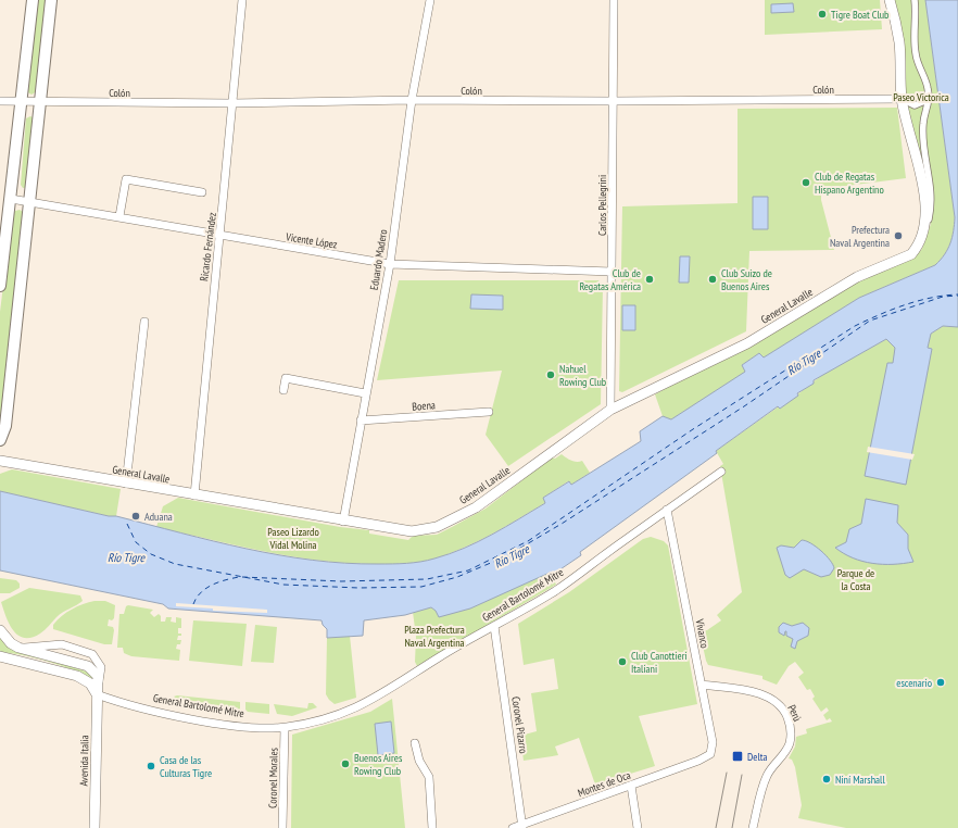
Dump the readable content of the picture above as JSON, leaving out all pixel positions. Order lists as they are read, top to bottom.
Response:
{
  "streets": {
    "street": [
      "Colón",
      "Carlos Pellegrini",
      "Vicente López",
      "Ricardo Fernández",
      "Eduardo Madero",
      "General Lavalle",
      "Boena",
      "General Bartolomé Mitre",
      "Vivanco",
      "Perú",
      "Coronel Pizarro",
      "Avenida Italia",
      "Coronel Morales",
      "Montes de Oca"
    ]
  },
  "crossings": [
    ["Colón", "Carlos Pellegrini"],
    ["Colón", "Ricardo Fernández"],
    ["Colón", "Eduardo Madero"],
    ["Carlos Pellegrini", "Vicente López"],
    ["Carlos Pellegrini", "General Lavalle"],
    ["Vicente López", "Ricardo Fernández"],
    ["Vicente López", "Eduardo Madero"],
    ["Ricardo Fernández", "General Lavalle"],
    ["Eduardo Madero", "General Lavalle"],
    ["Eduardo Madero", "Boena"],
    ["General Bartolomé Mitre", "Vivanco"],
    ["General Bartolomé Mitre", "Coronel Pizarro"],
    ["General Bartolomé Mitre", "Avenida Italia"],
    ["General Bartolomé Mitre", "Coronel Morales"],
    ["Vivanco", "Perú"],
    ["Vivanco", "Montes de Oca"],
    ["Coronel Pizarro", "Montes de Oca"]
  ],
  "water": ["Río Tigre"],
  "parks": [
    "Paseo Victorica",
    "Paseo Lizardo Vidal Molina",
    "Parque de la Costa",
    "Plaza Prefectura Naval Argentina"
  ],
  "places": {
    "other": [
      "Tigre Boat Club",
      "Club de Regatas Hispano Argentino",
      "Prefectura Naval Argentina",
      "Club de Regatas América",
      "Club Suizo de Buenos Aires",
      "Nahuel Rowing Club",
      "Aduana",
      "Club Canottieri Italiani",
      "escenario",
      "Buenos Aires Rowing Club",
      "Casa de las Culturas Tigre",
      "Niní Marshall"
    ],
    "transit": ["Delta"]
  }
}
